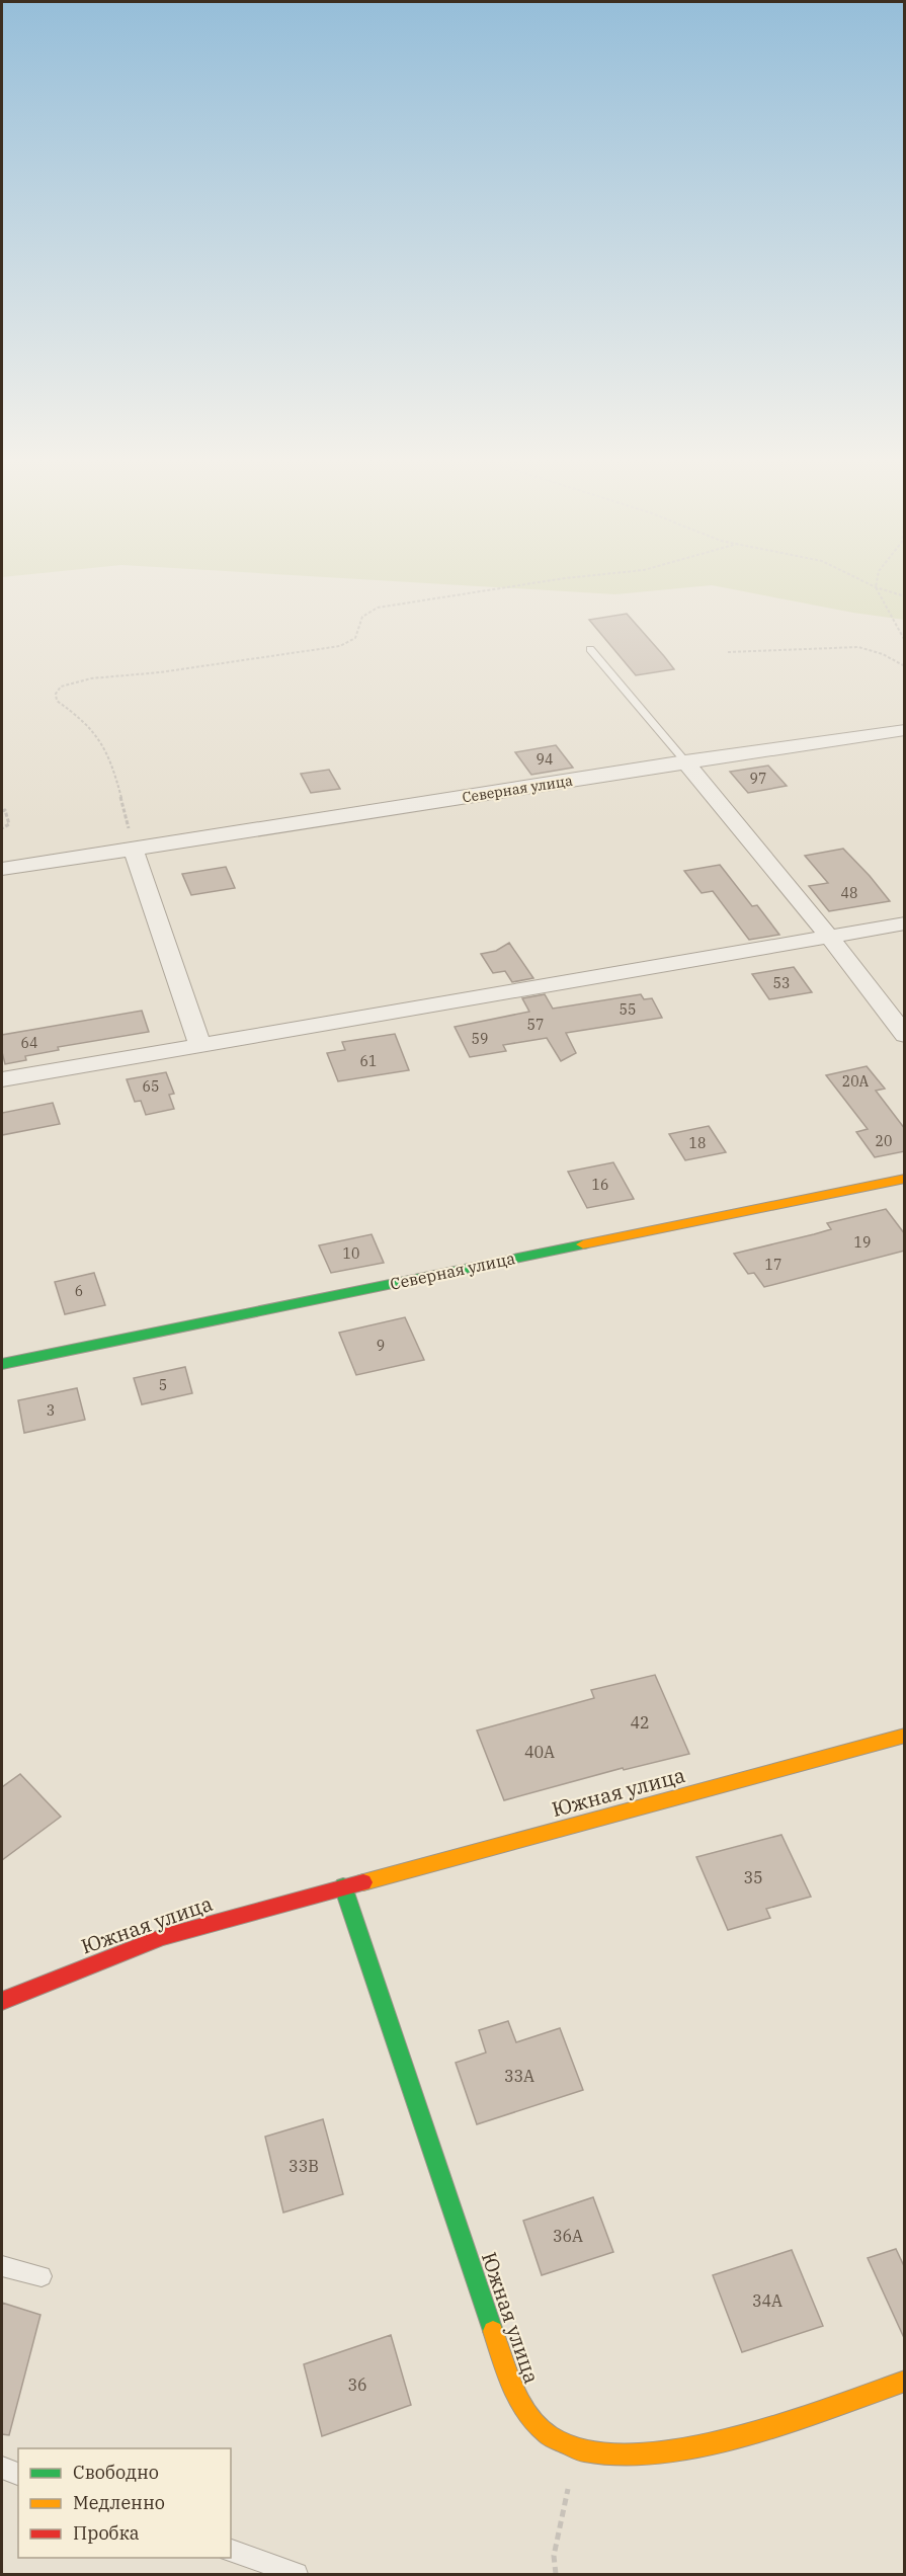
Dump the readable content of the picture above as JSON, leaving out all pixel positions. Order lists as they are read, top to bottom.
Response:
{
  "streets": {
    "street": ["Северная улица", "Южная улица"]
  },
  "house_numbers": [
    "94",
    "97",
    "48",
    "53",
    "55",
    "57",
    "59",
    "64",
    "61",
    "20А",
    "65",
    "20",
    "18",
    "16",
    "19",
    "10",
    "17",
    "6",
    "9",
    "5",
    "3",
    "42",
    "40А",
    "35",
    "33А",
    "33В",
    "36А",
    "34А",
    "36"
  ],
  "legend": ["Свободно", "Медленно", "Пробка"]
}
